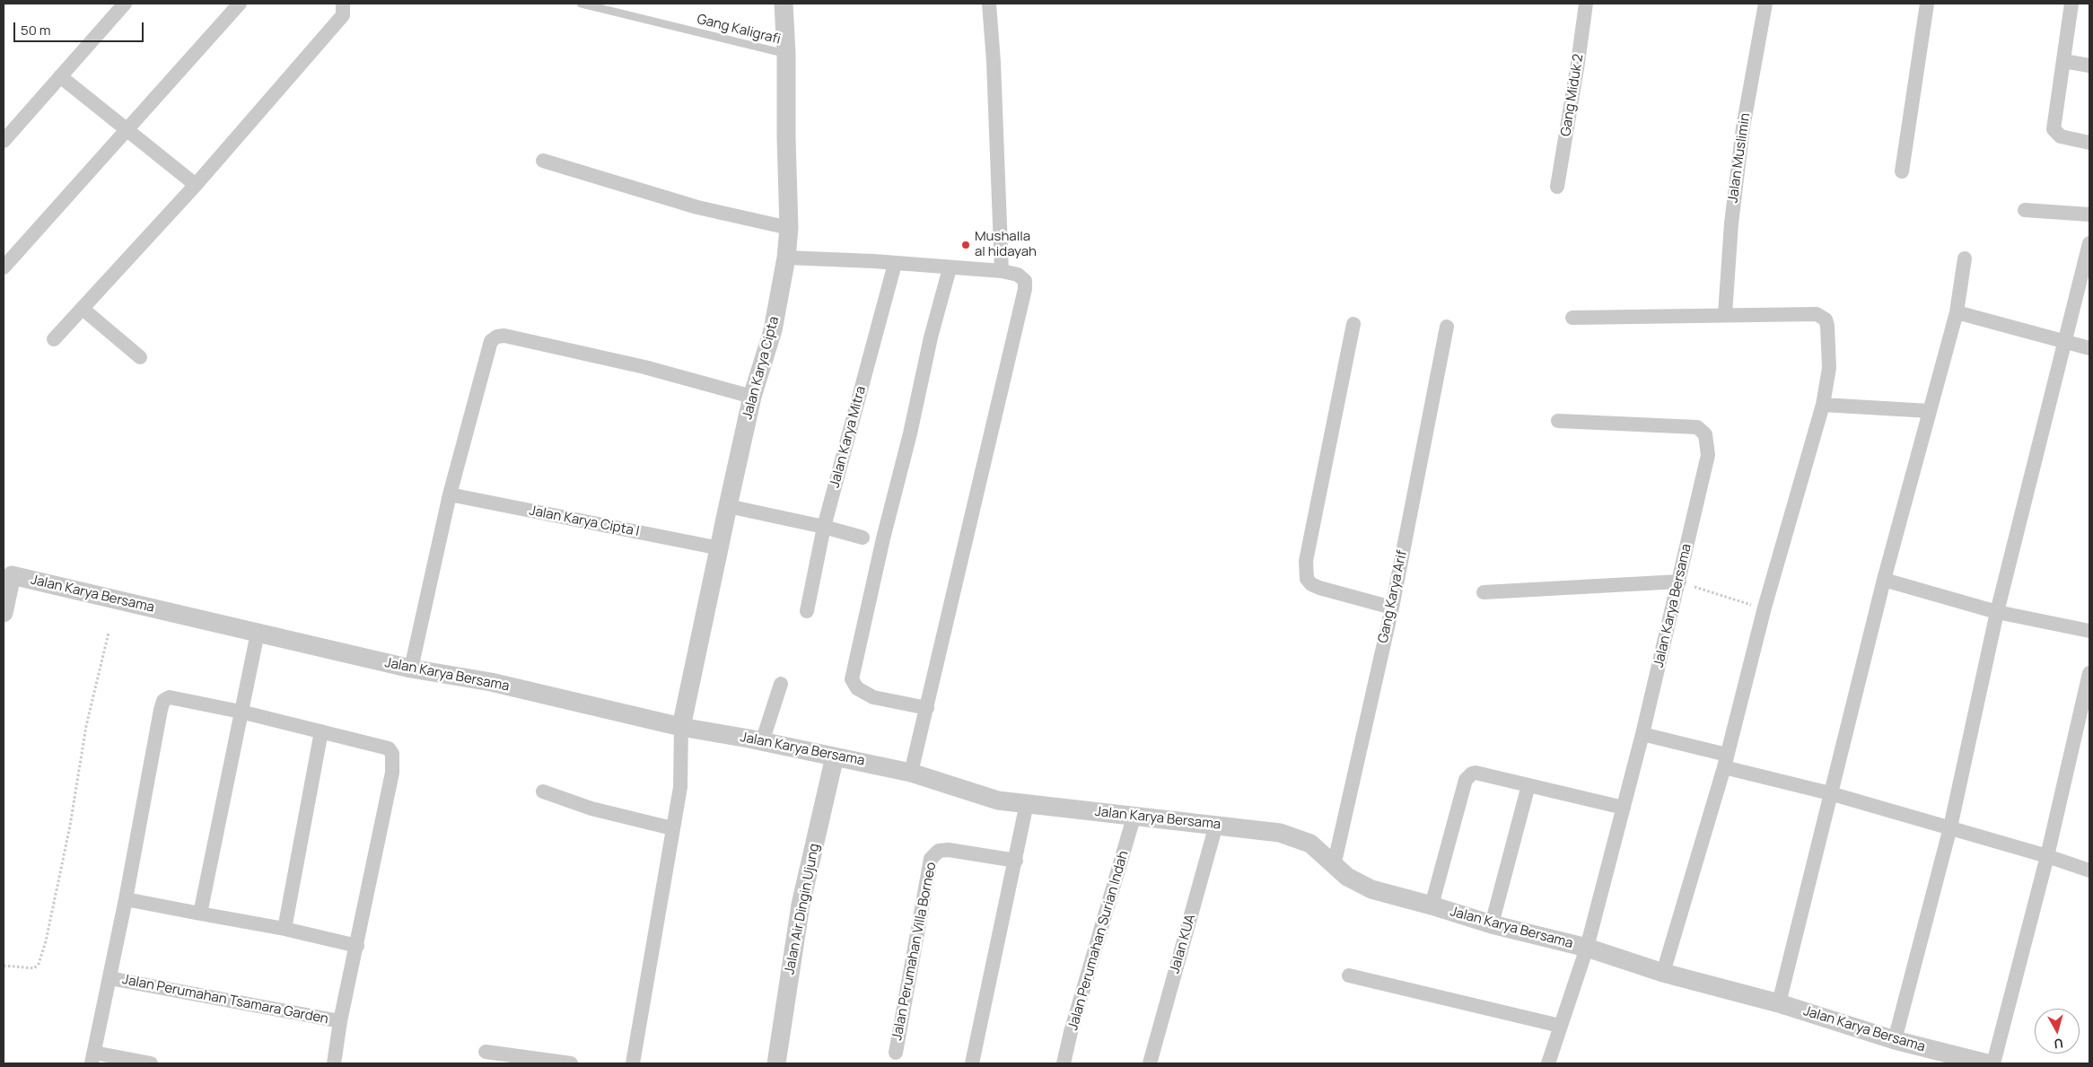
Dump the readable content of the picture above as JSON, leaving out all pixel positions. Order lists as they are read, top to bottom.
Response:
{
  "streets": {
    "street": [
      "Gang Miduk 2",
      "Jalan Muslimin",
      "Jalan Karya Cipta",
      "Jalan Karya Mitra",
      "Jalan Karya Cipta I",
      "Jalan Karya Bersama",
      "Gang Karya Arif",
      "Jalan Air Dingin Ujung",
      "Jalan Perumahan Surian Indah",
      "Jalan KUA",
      "Jalan Perumahan Villa Borneo",
      "Jalan Perumahan Tsamara Garden"
    ],
    "lane": ["Gang Kaligrafi"]
  },
  "crossings": [
    ["Gang Kaligrafi", "Jalan Karya Cipta"],
    ["Jalan Karya Cipta", "Jalan Karya Cipta I"],
    ["Jalan Karya Cipta", "Jalan Karya Bersama"],
    ["Jalan Karya Bersama", "Gang Karya Arif"],
    ["Jalan Karya Bersama", "Jalan Air Dingin Ujung"],
    ["Jalan Karya Bersama", "Jalan Perumahan Surian Indah"],
    ["Jalan Karya Bersama", "Jalan KUA"]
  ],
  "places": ["Mushalla al hidayah"],
  "scale_bar": "50 m",
  "north": "bottom"
}
